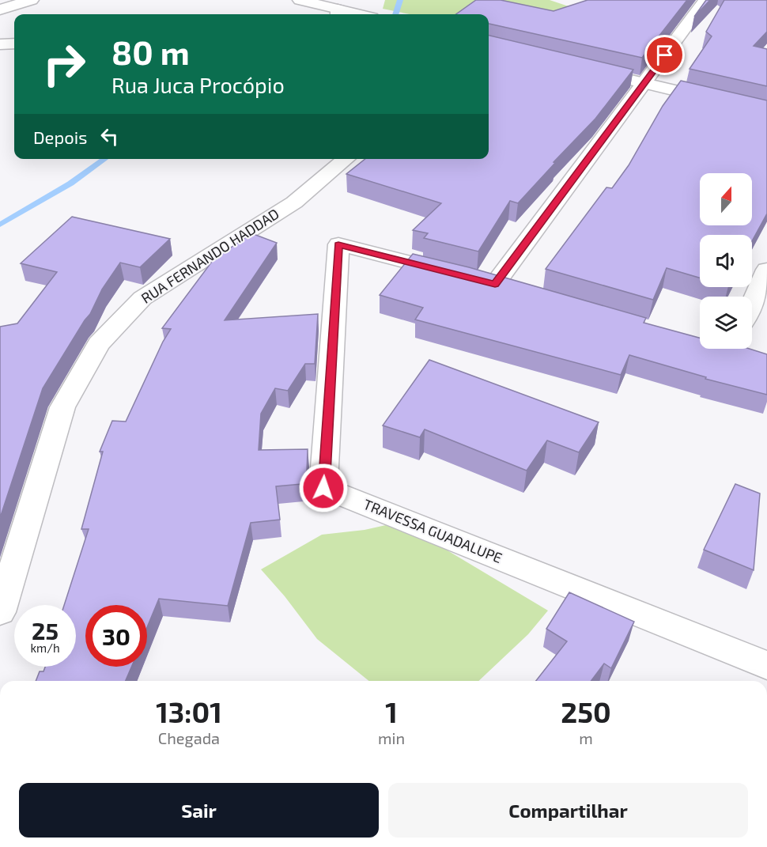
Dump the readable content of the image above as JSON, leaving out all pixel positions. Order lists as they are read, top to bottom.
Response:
{
  "streets": {
    "street": ["RUA FERNANDO HADDAD", "TRAVESSA GUADALUPE"]
  },
  "north": "top",
  "page": {
    "turn": ["80 m", "Rua Juca Procópio"],
    "then": "Depois",
    "speed": "25 km/h",
    "limit": "30",
    "eta": [
      "13:01",
      "Chegada",
      "1",
      "min",
      "250",
      "m"
    ],
    "buttons": ["Sair", "Compartilhar"]
  }
}
